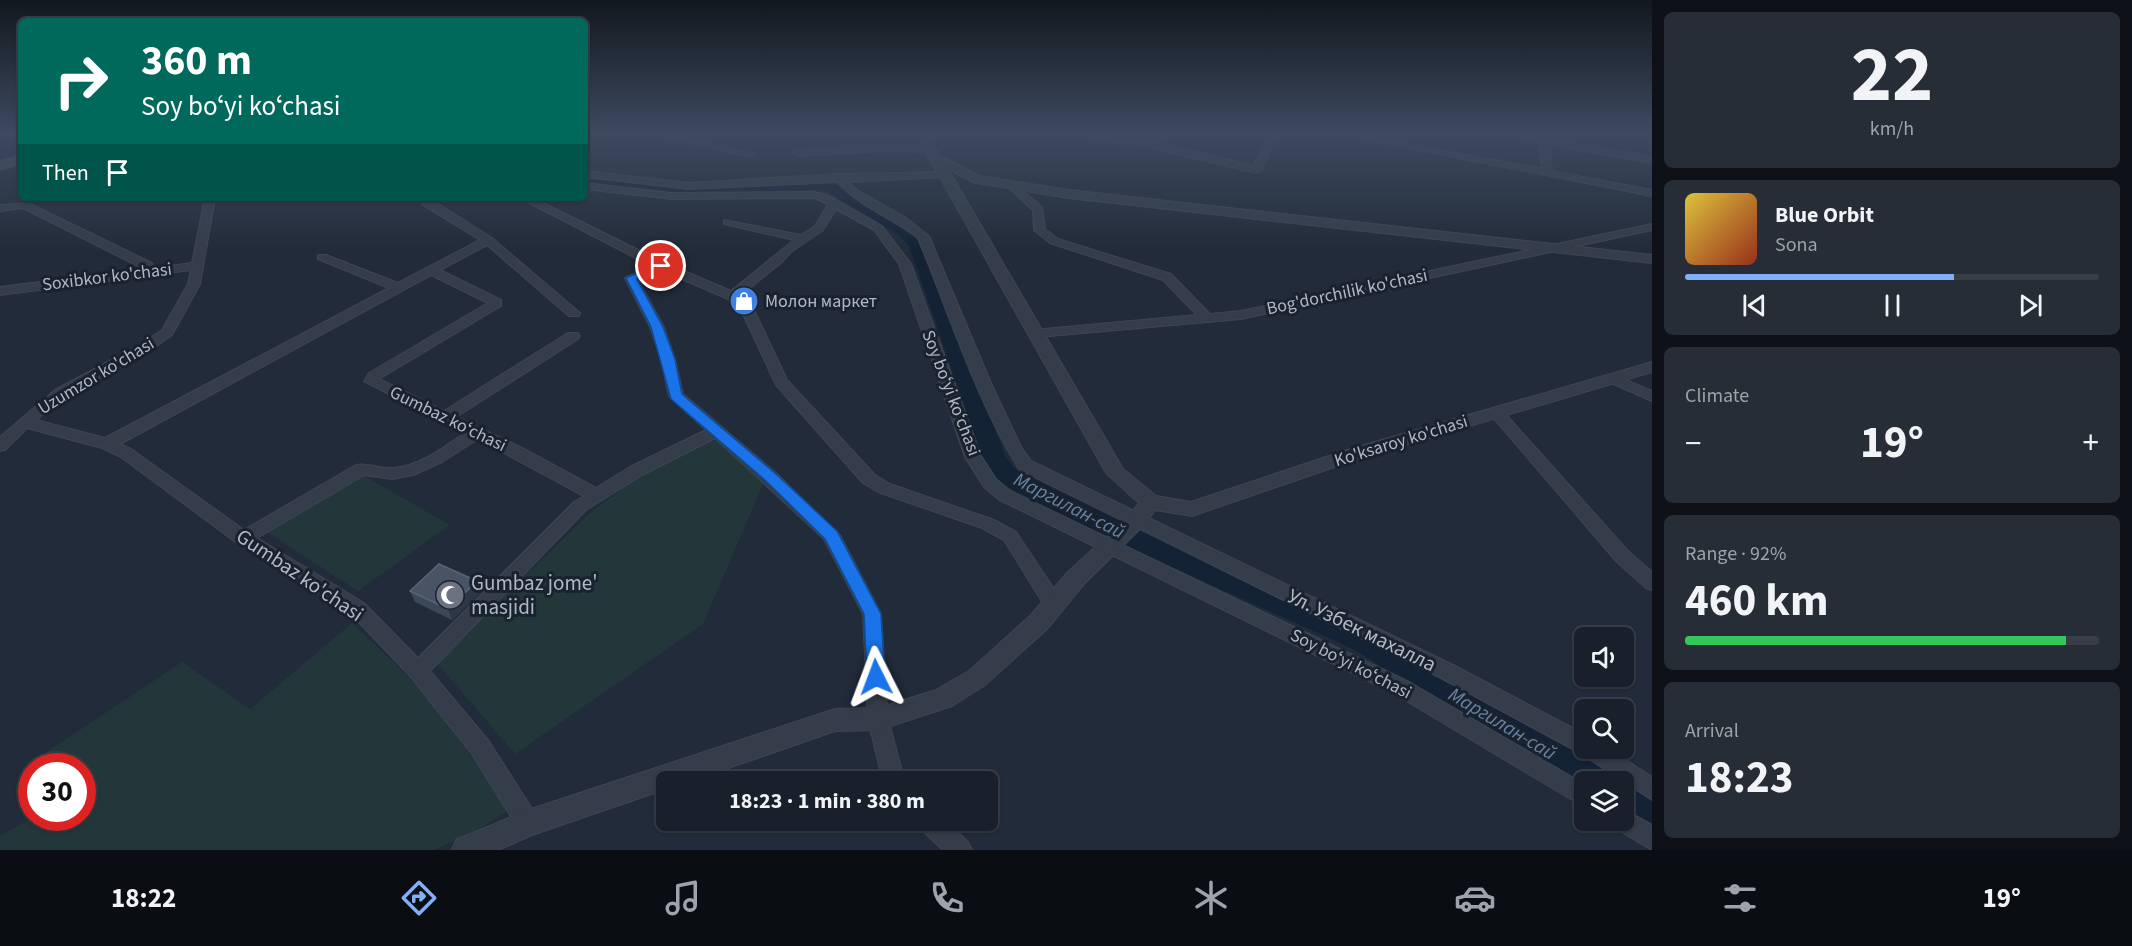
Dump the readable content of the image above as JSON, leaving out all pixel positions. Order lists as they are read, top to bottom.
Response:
{
  "streets": {
    "street": [
      "Soxibkor ko'chasi",
      "Bog'dorchilik ko'chasi",
      "Uzumzor ko'chasi",
      "Soy boʻyi koʻchasi",
      "Gumbaz koʻchasi",
      "Ko'ksaroy ko'chasi",
      "Gumbaz ko'chasi",
      "Ул. Узбек махалла"
    ]
  },
  "crossings": [
    ["Soxibkor ko'chasi", "Uzumzor ko'chasi"],
    ["Uzumzor ko'chasi", "Gumbaz ko'chasi"]
  ],
  "water": ["Маргилан-сай"],
  "places": {
    "shop": ["Молон маркет"],
    "mosque": ["Gumbaz jome' masjidi"]
  },
  "page": {
    "tile": [
      ["22", "km/h"],
      "Climate",
      ["Range · 92%", "460 km"],
      ["Arrival", "18:23"]
    ],
    "turn": ["360 m", "Soy boʻyi koʻchasi"],
    "then": "Then",
    "song": ["Blue Orbit", "Sona"],
    "heat": ["−", "19°", "+"],
    "limit": "30",
    "trip": "18:23 · 1 min · 380 m",
    "tabs": ["18:22", "19°"]
  }
}
